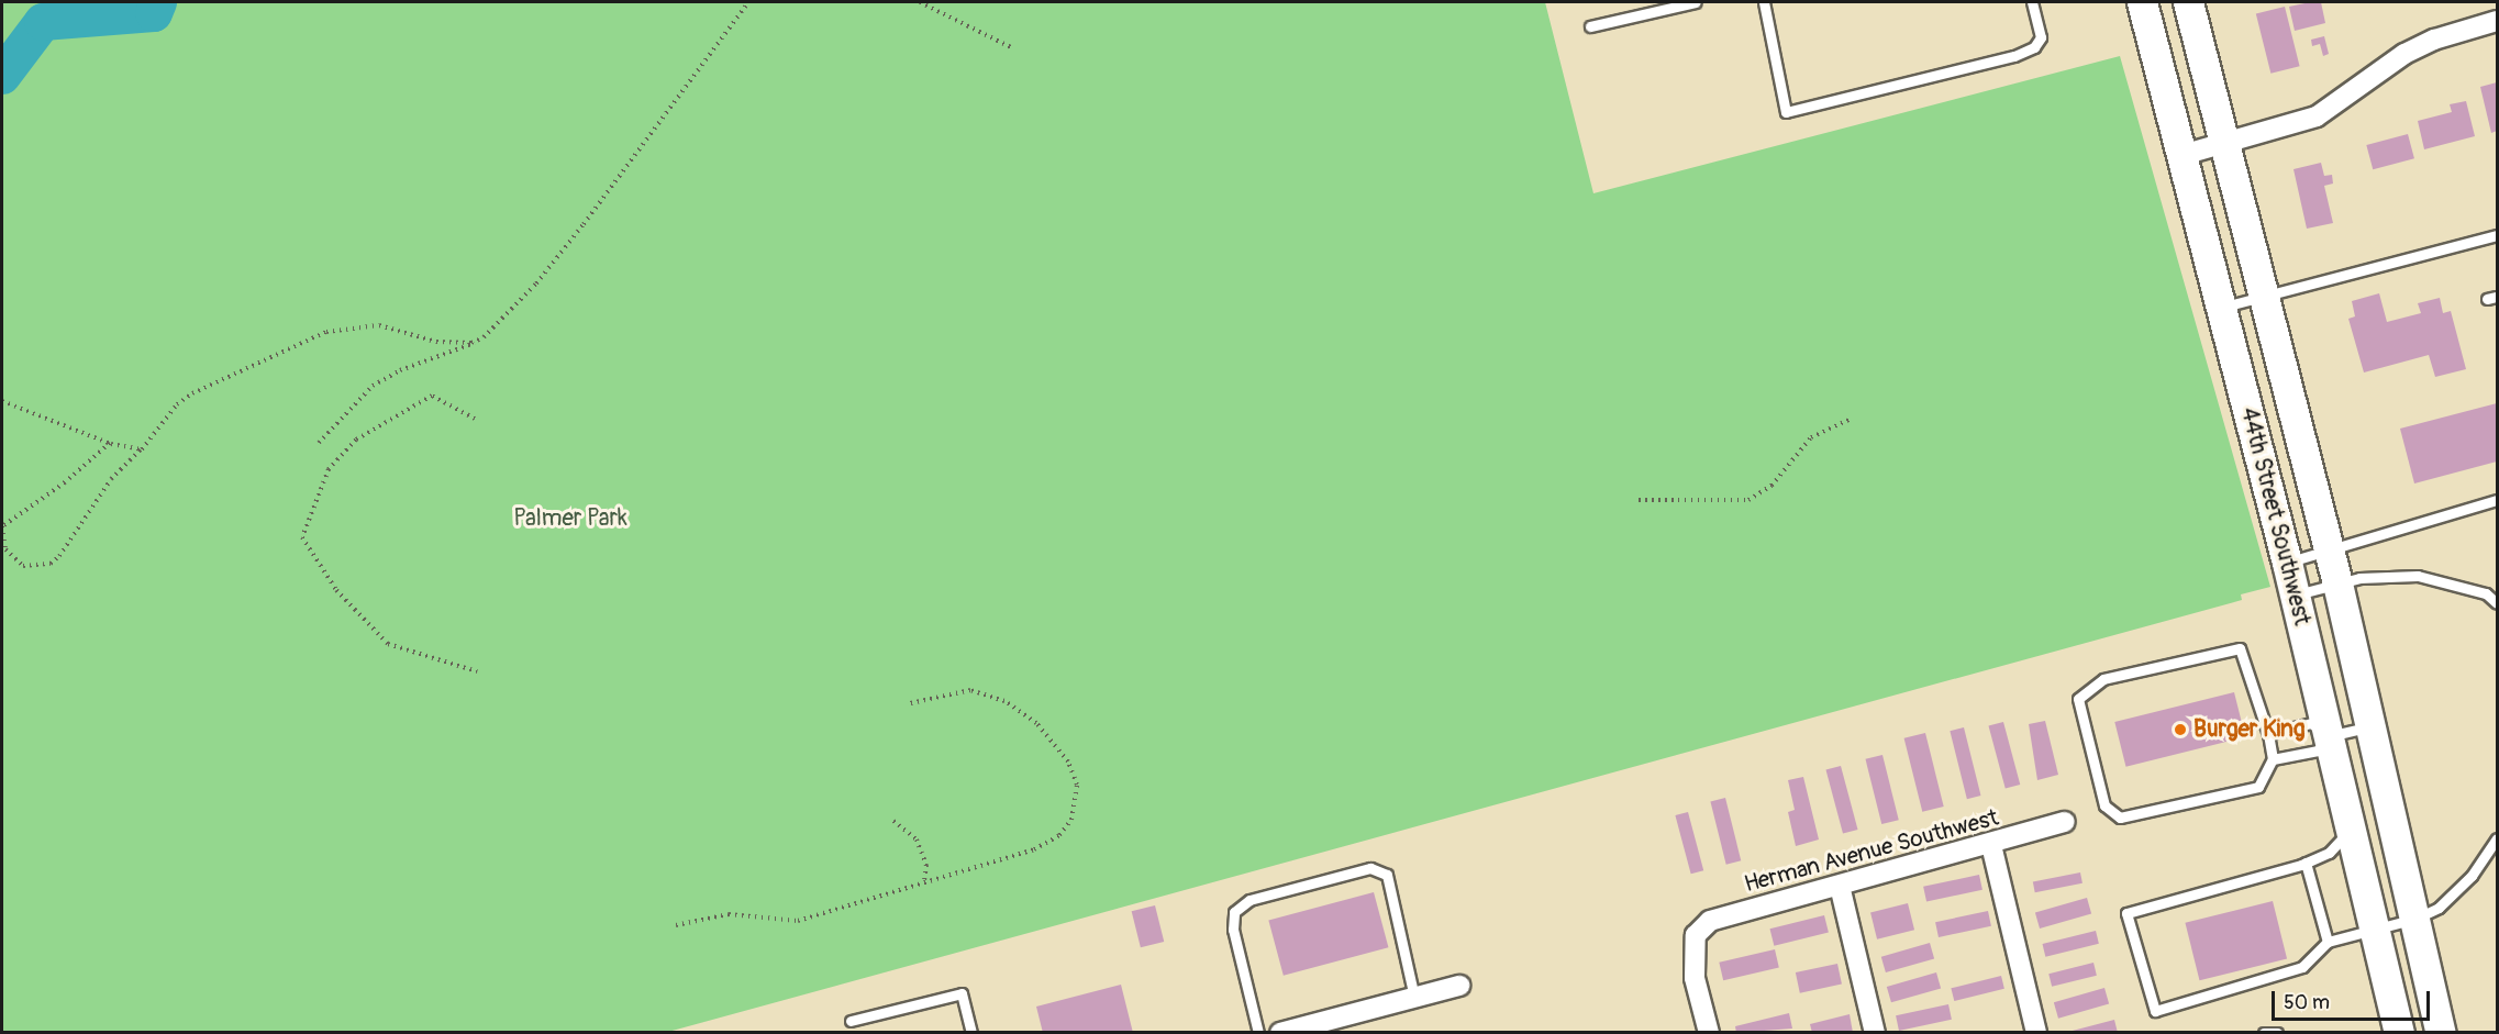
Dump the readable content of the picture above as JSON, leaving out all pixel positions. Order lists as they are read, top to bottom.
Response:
{
  "streets": {
    "main road": ["44th Street Southwest"],
    "street": ["Herman Avenue Southwest"]
  },
  "parks": ["Palmer Park"],
  "places": ["Burger King"],
  "scale_bar": "50 m"
}
